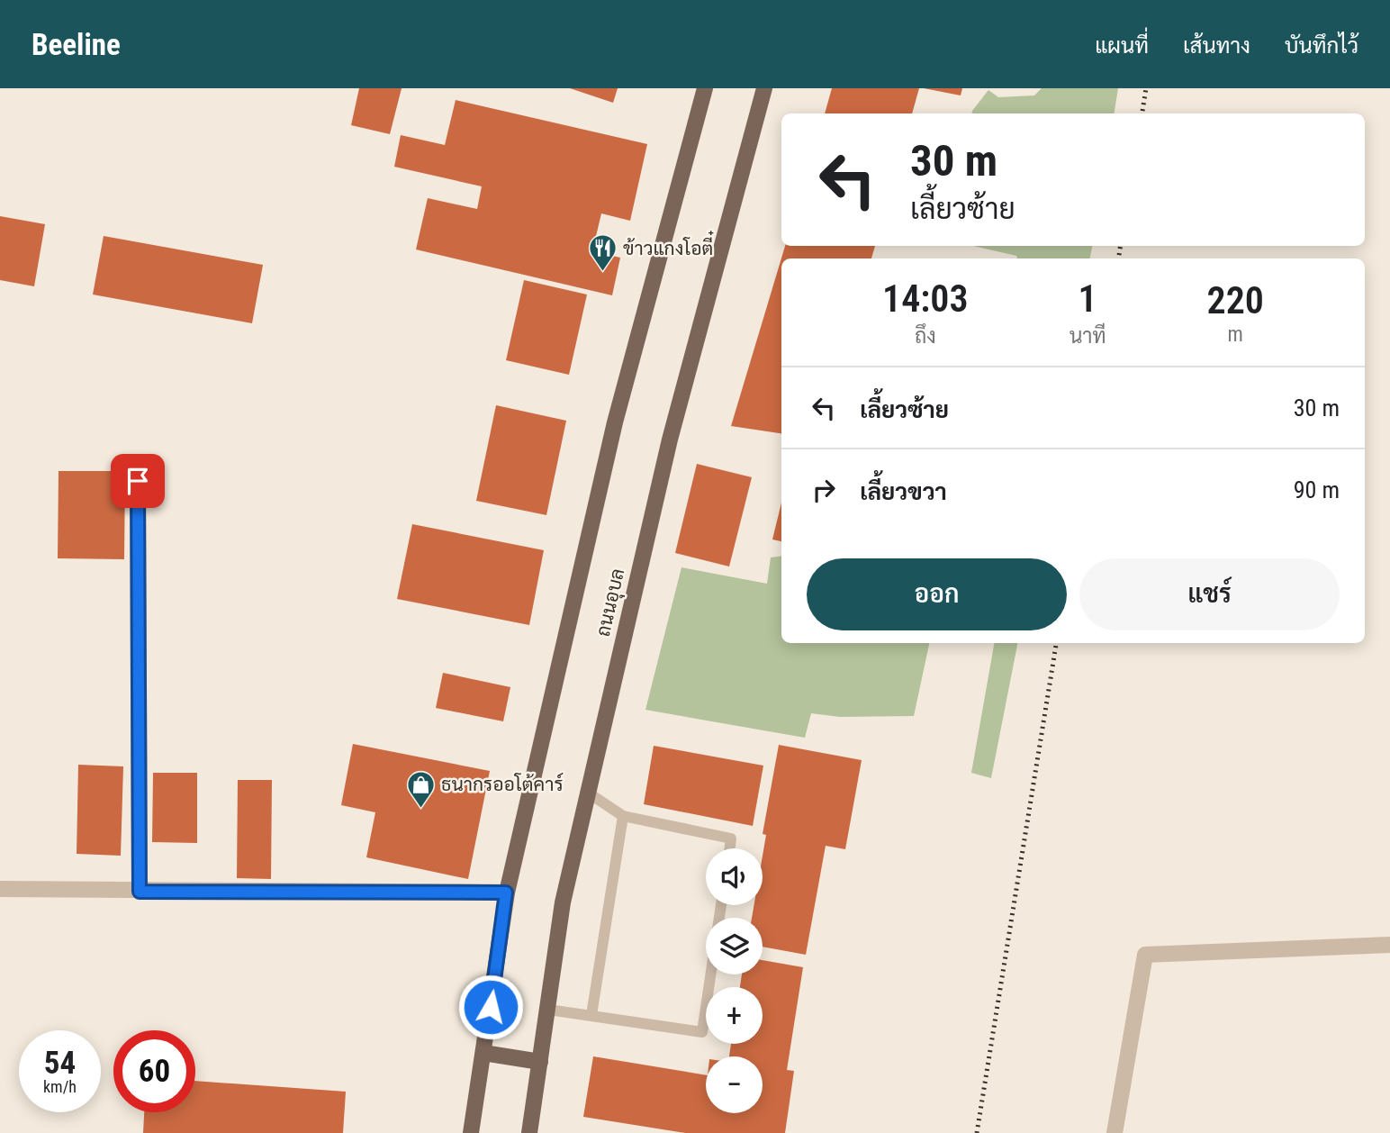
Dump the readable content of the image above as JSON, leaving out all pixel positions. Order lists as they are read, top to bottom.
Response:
{
  "streets": {
    "main road": ["ถนนอุบล"]
  },
  "places": {
    "restaurant": ["ข้าวแกงโอตี๋"],
    "shop": ["ธนากรออโต้คาร์"]
  },
  "page": {
    "header": "Beeline",
    "nav": ["แผนที่", "เส้นทาง", "บันทึกไว้"],
    "turn": ["30 m", "เลี้ยวซ้าย"],
    "eta": [
      "14:03",
      "ถึง",
      "1",
      "นาที",
      "220",
      "m"
    ],
    "list": [
      {
        "name": "เลี้ยวซ้าย",
        "value": "30 m"
      },
      {
        "name": "เลี้ยวขวา",
        "value": "90 m"
      }
    ],
    "buttons": ["ออก", "แชร์"],
    "map_buttons": ["+", "−"],
    "speed": "54 km/h",
    "limit": "60"
  }
}
